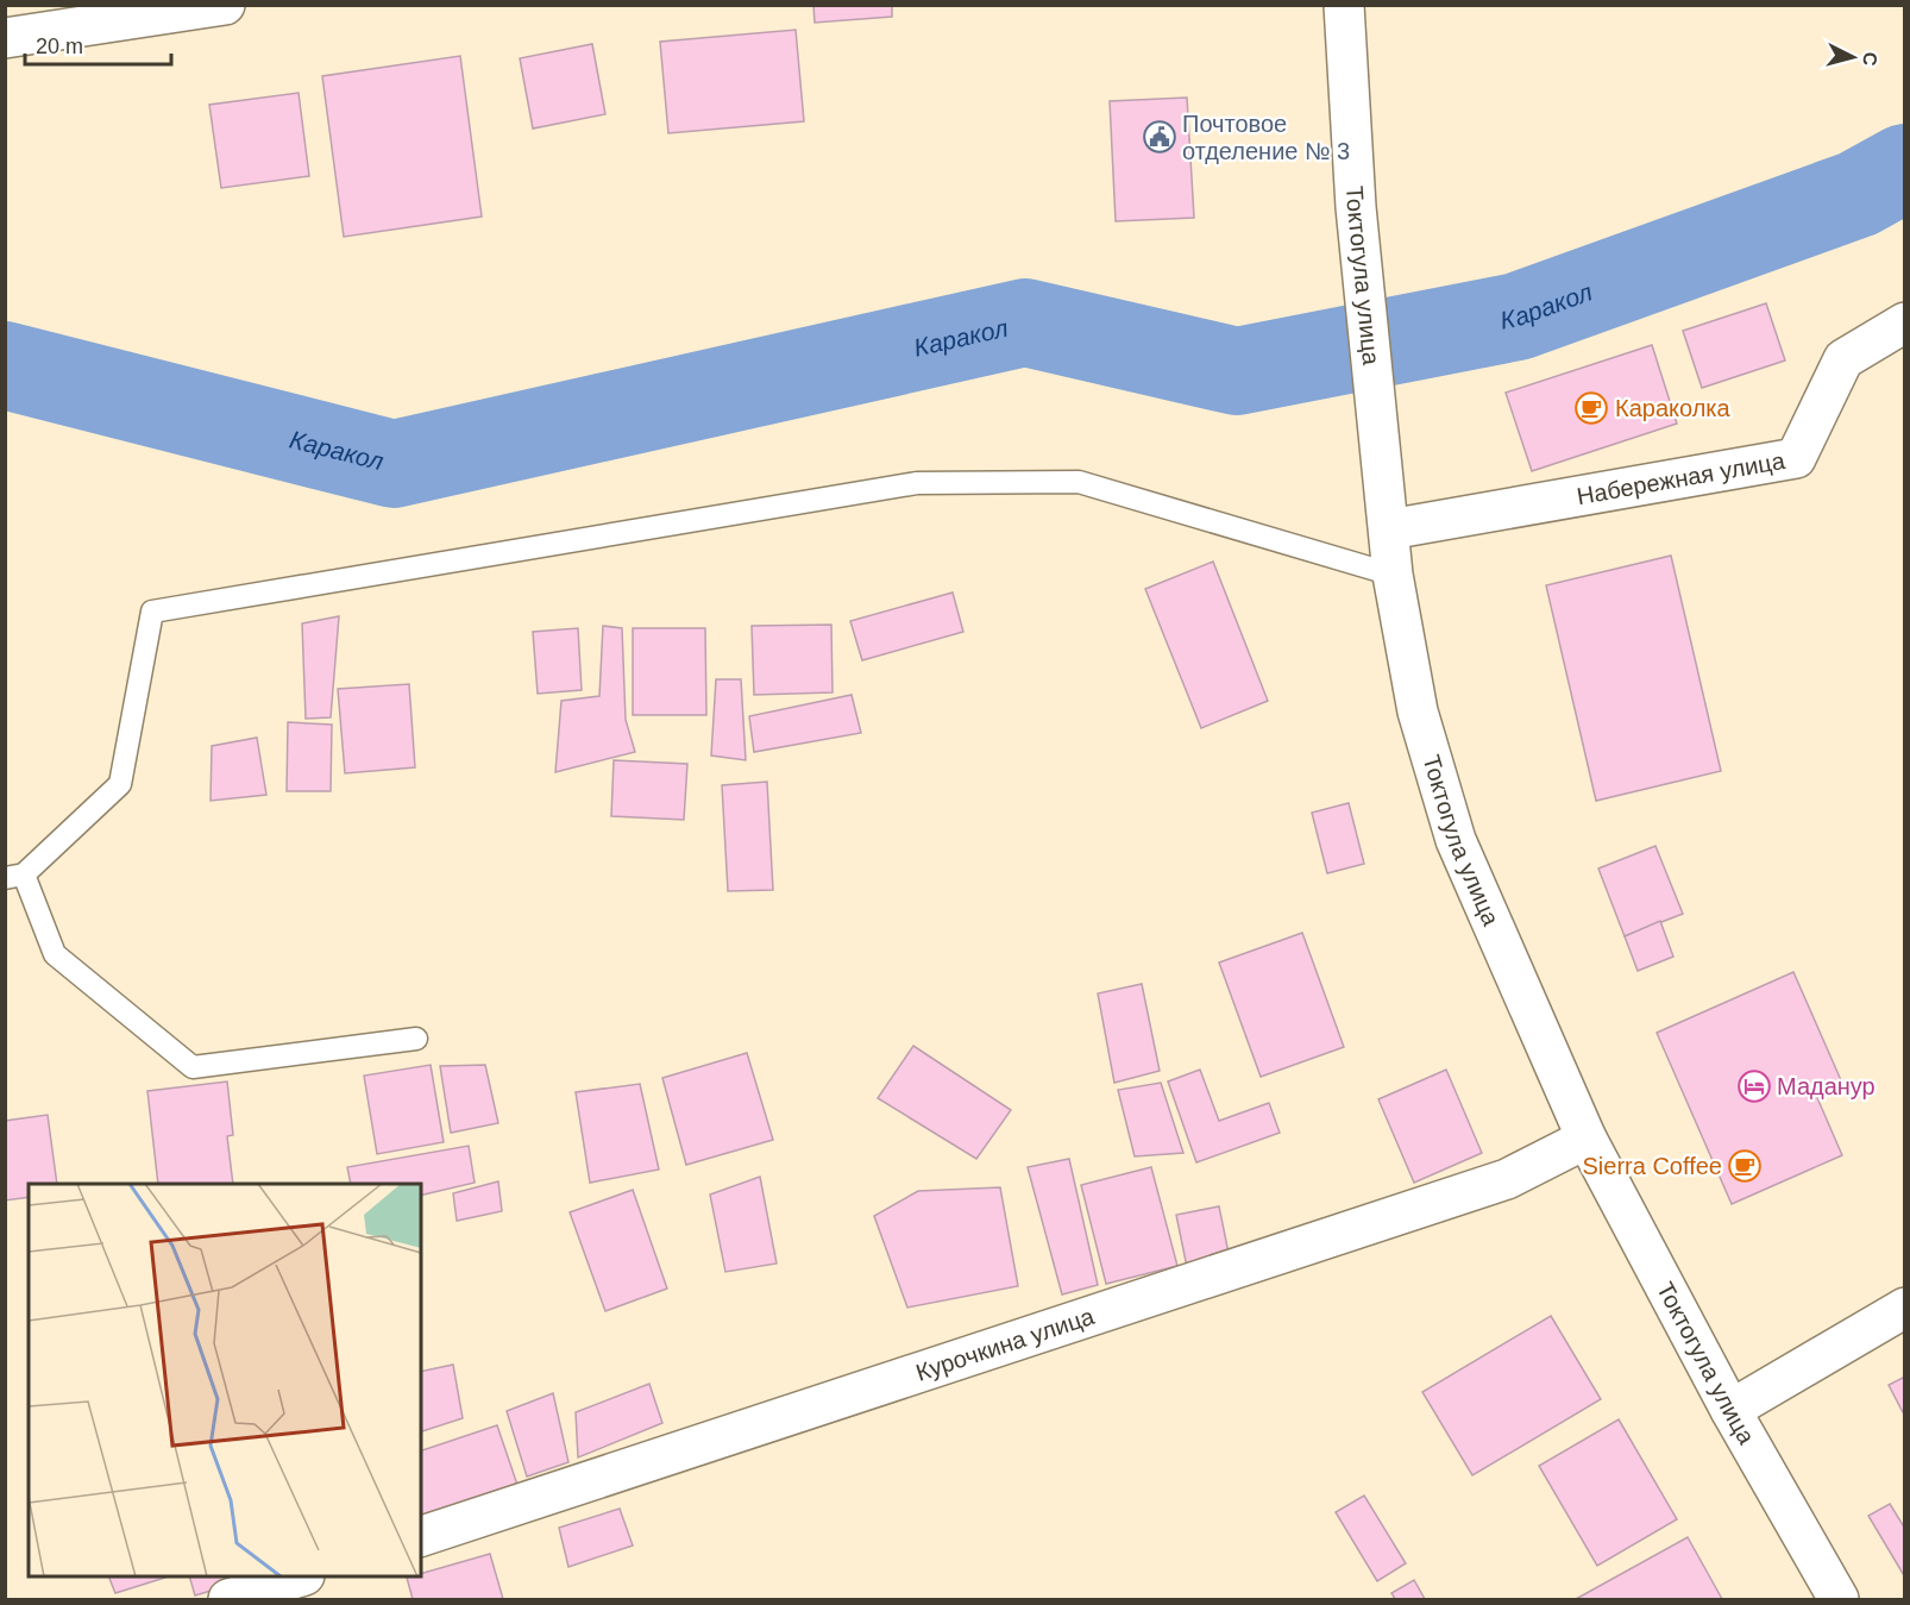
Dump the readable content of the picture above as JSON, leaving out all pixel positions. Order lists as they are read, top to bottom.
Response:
{
  "streets": {
    "main road": ["Токтогула улица", "Набережная улица", "Курочкина улица"]
  },
  "crossings": [
    ["Токтогула улица", "Набережная улица"],
    ["Токтогула улица", "Курочкина улица"]
  ],
  "water": ["Каракол"],
  "places": {
    "public building": ["Почтовое отделение № 3"],
    "cafe": ["Караколка", "Sierra Coffee"],
    "hotel": ["Маданур"]
  },
  "scale_bar": "20 m",
  "north": "right"
}
